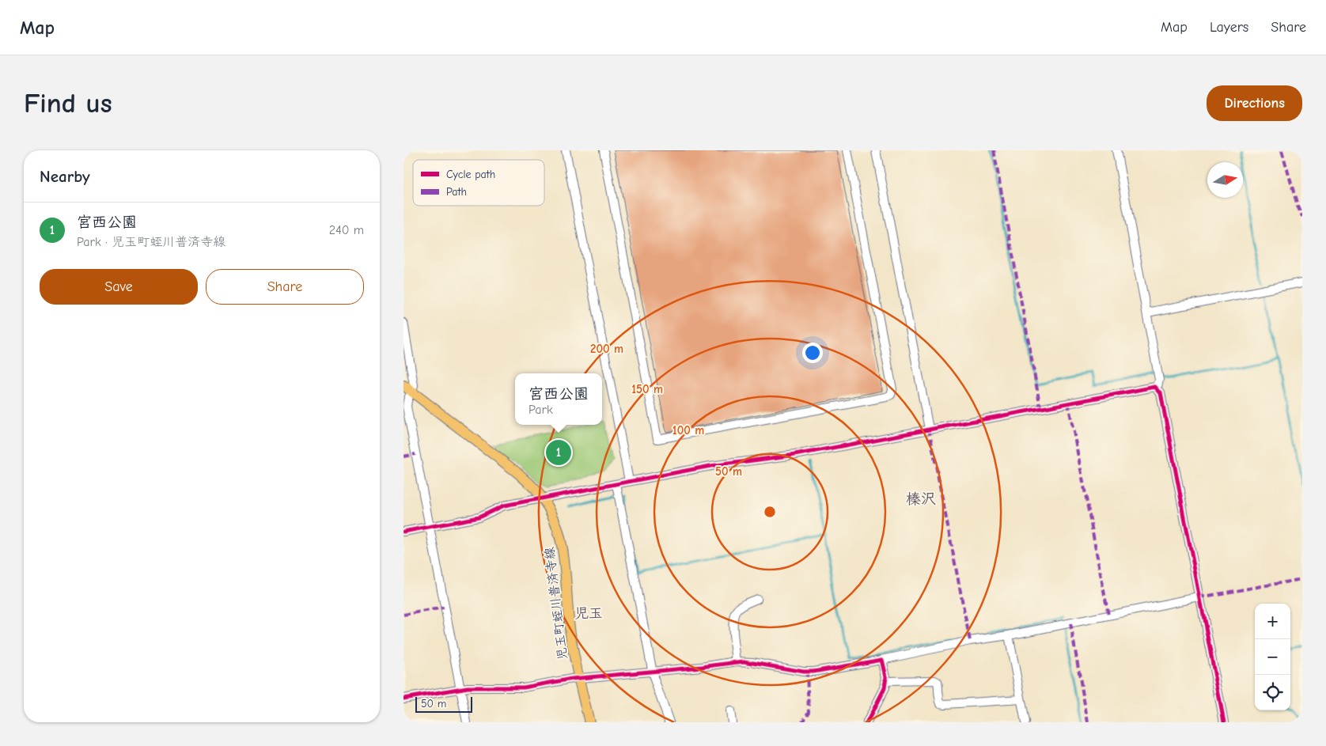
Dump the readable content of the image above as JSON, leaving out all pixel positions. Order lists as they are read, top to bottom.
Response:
{
  "streets": {
    "main road": ["児玉町蛭川普済寺線"]
  },
  "districts": ["榛沢", "児玉"],
  "legend": ["Cycle path", "Path"],
  "scale_bar": "50 m",
  "north": "right",
  "page": {
    "header": "Map",
    "nav": ["Map", "Layers", "Share"],
    "buttons": [
      "Directions",
      ["Save", "Share"]
    ],
    "title": "Find us",
    "heading": "Nearby",
    "list": [
      {
        "mark": "1",
        "name": "宮西公園",
        "note": "Park · 児玉町蛭川普済寺線",
        "value": "240 m"
      }
    ],
    "popup": ["宮西公園", "Park"],
    "pins": "1",
    "map_buttons": ["+", "−"],
    "scale": "50 m"
  },
  "rings": [
    "200 m",
    "150 m",
    "100 m",
    "50 m"
  ]
}
